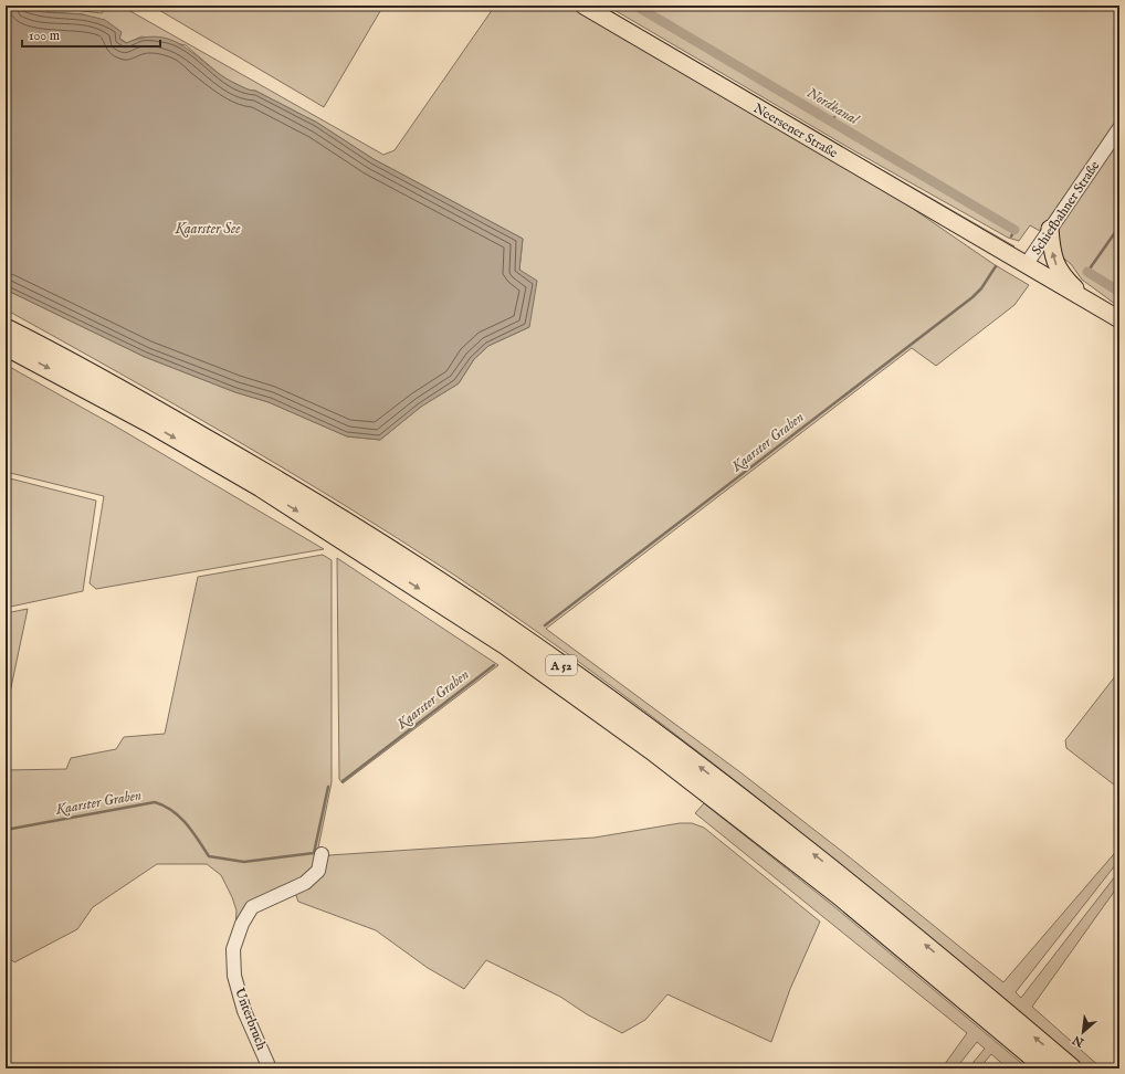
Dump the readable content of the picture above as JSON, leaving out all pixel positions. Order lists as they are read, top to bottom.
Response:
{
  "streets": {
    "highway": ["A 52"],
    "main road": ["Neersener Straße"],
    "street": ["Schiefbahner Straße", "Unterbruch"]
  },
  "crossings": [
    ["Neersener Straße", "Schiefbahner Straße"]
  ],
  "water": ["Nordkanal", "Kaarster See", "Kaarster Graben"],
  "scale_bar": "100 m",
  "north": "bottom left"
}
